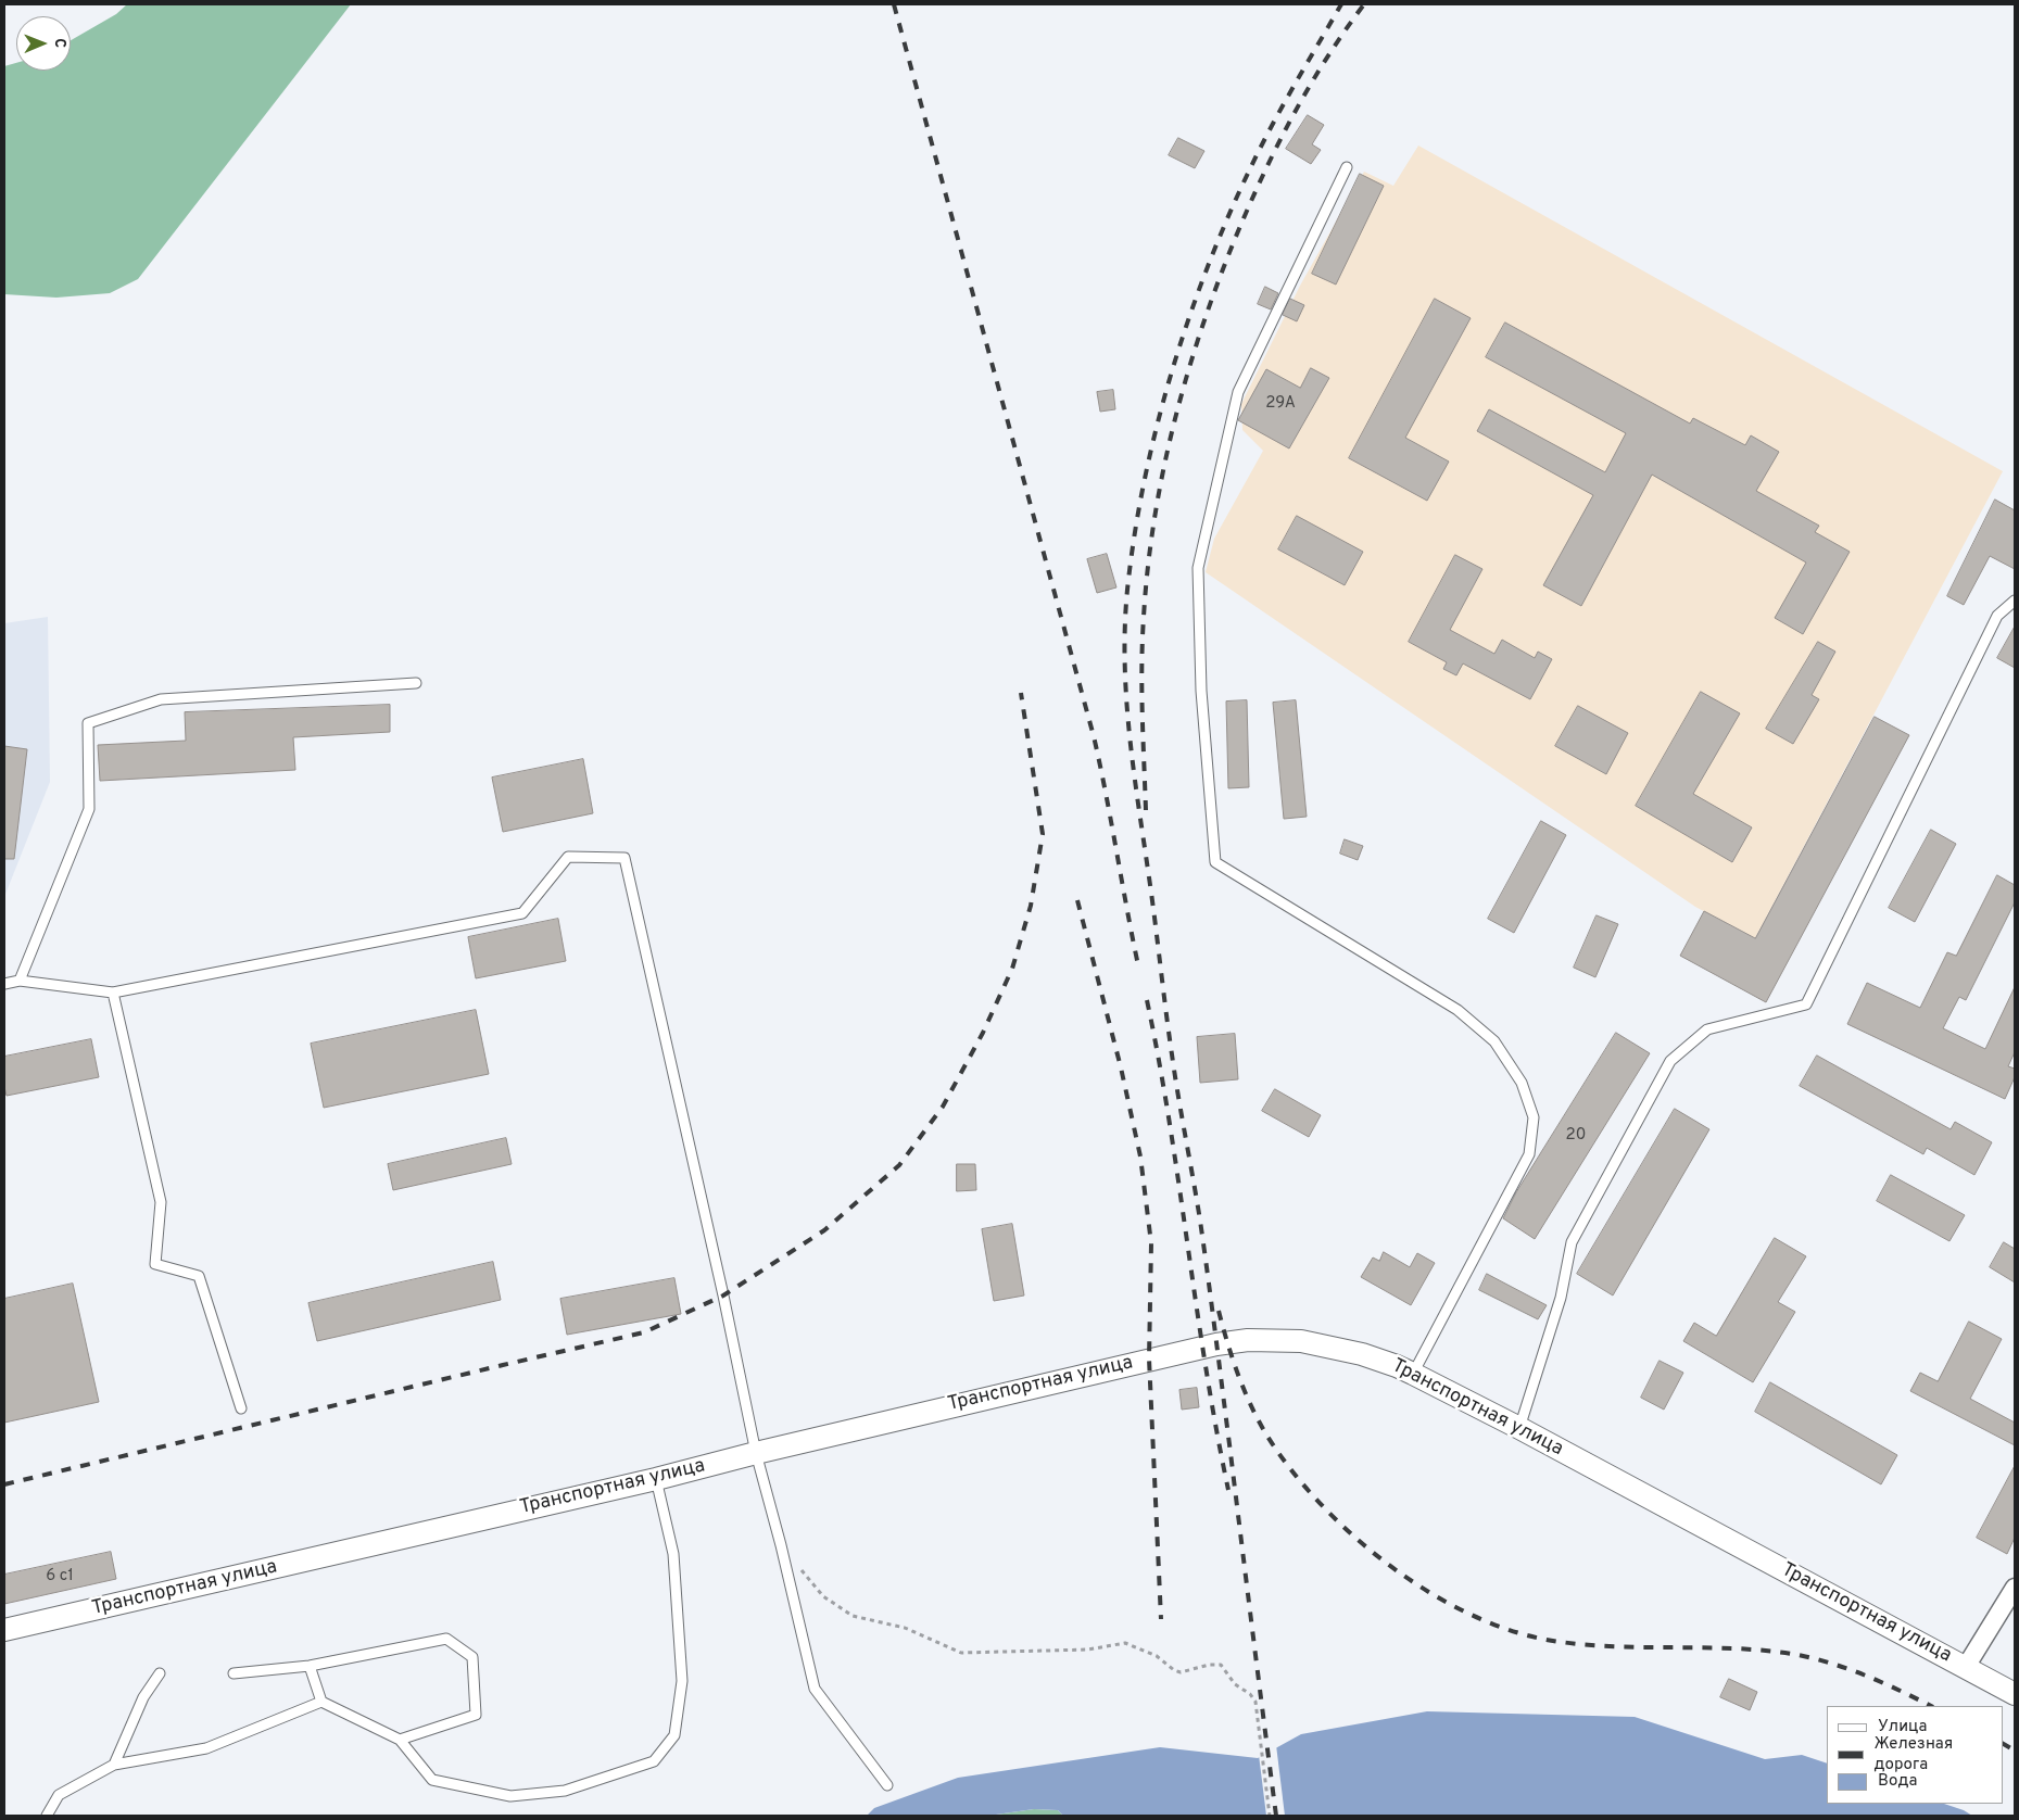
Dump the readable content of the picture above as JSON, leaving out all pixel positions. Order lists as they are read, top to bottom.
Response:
{
  "streets": {
    "street": ["Транспортная улица"]
  },
  "house_numbers": ["29А", "20", "6 с1"],
  "legend": ["Улица", "Железная дорога", "Вода"],
  "north": "right"
}
